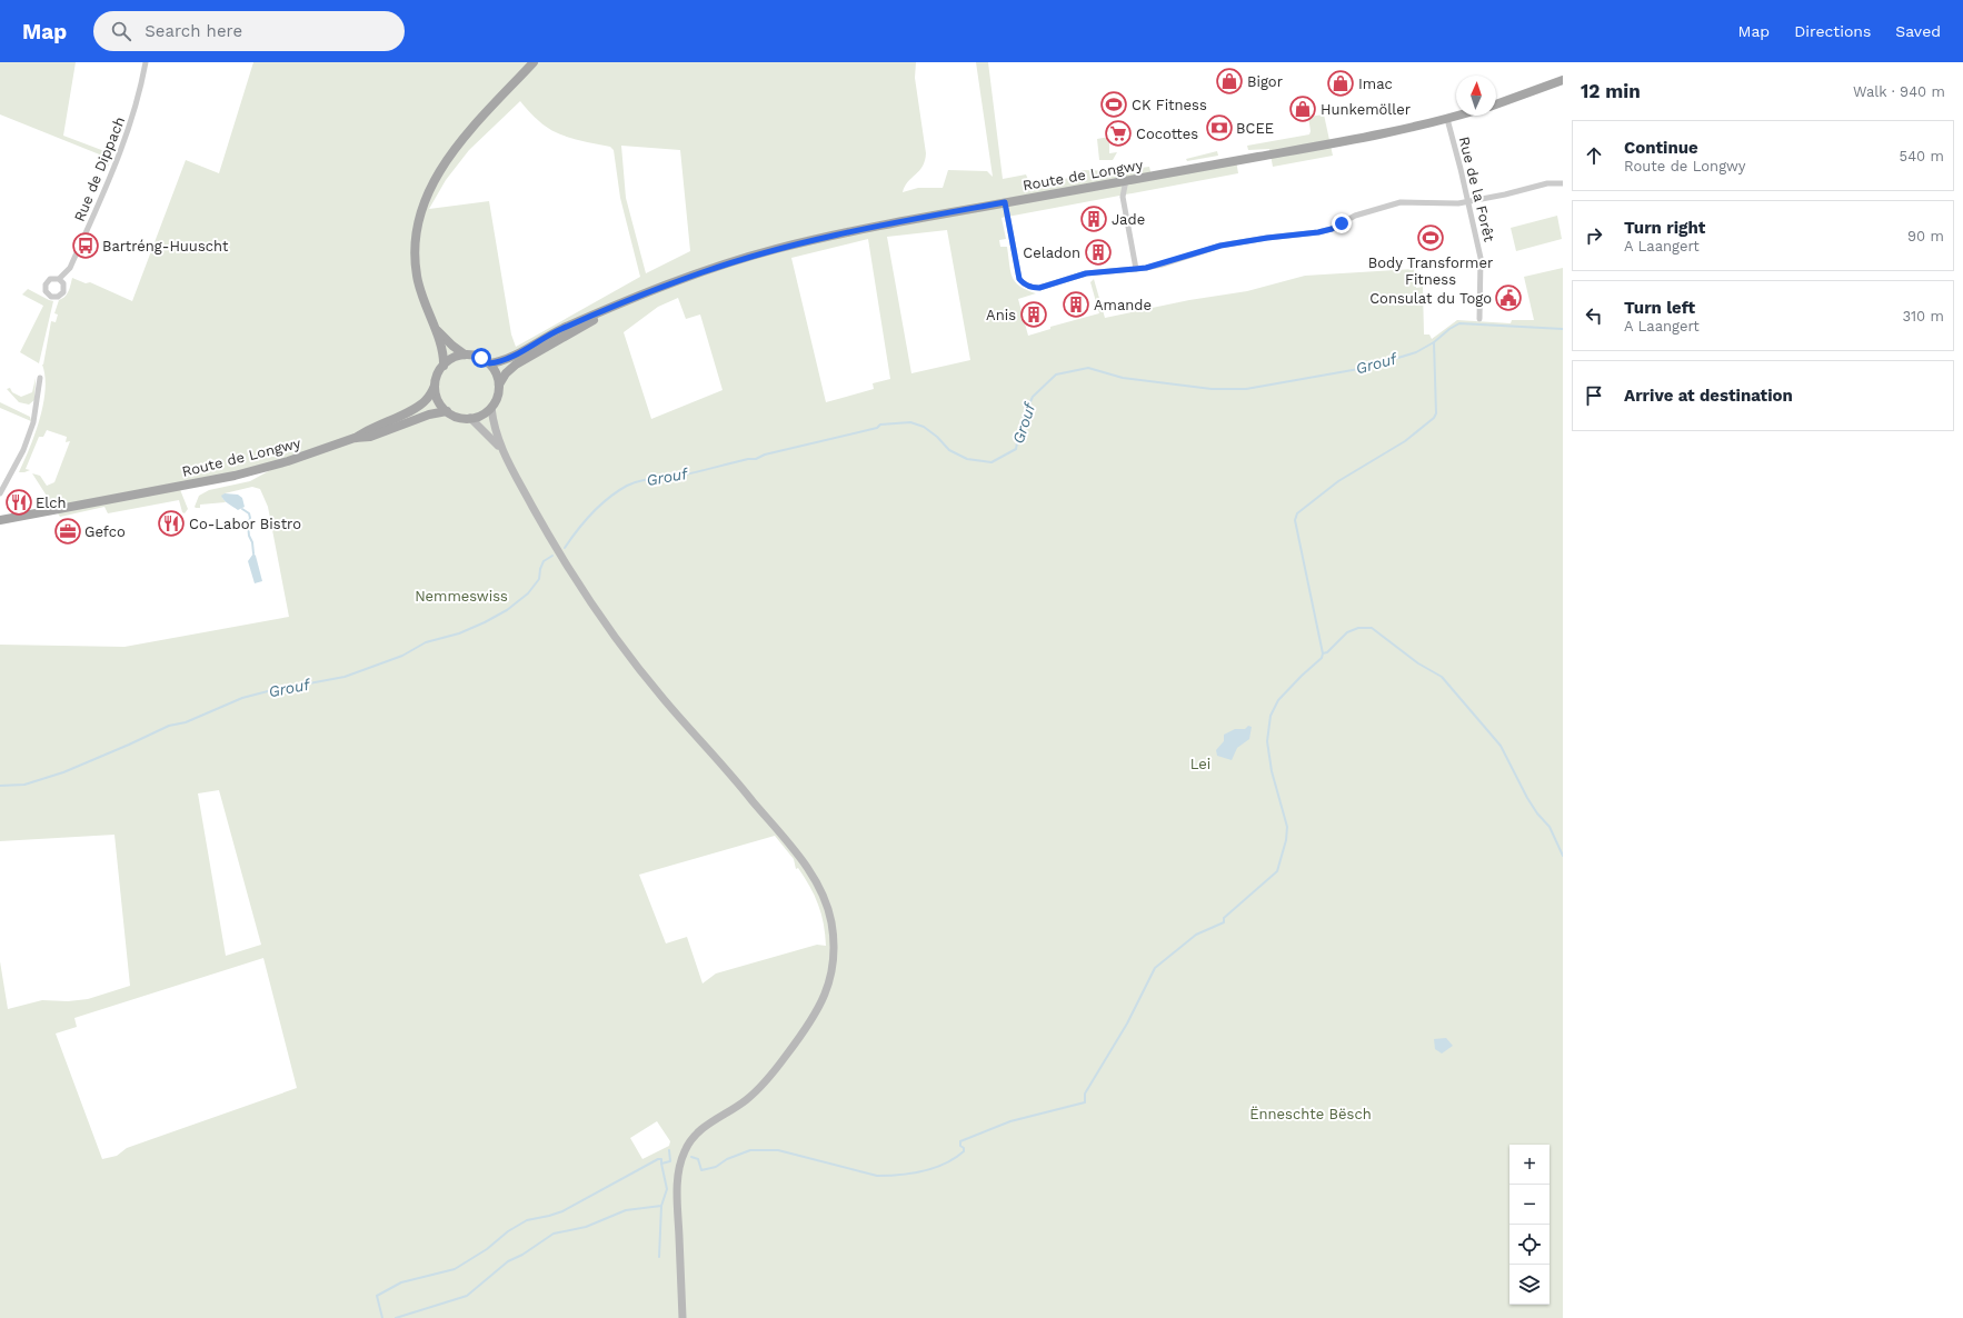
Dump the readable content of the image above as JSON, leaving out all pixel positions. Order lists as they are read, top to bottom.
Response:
{
  "streets": {
    "main road": ["Route de Longwy"],
    "street": ["Rue de Dippach", "Rue de la Forêt"]
  },
  "crossings": [
    ["Route de Longwy", "Rue de la Forêt"]
  ],
  "water": ["Grouf"],
  "parks": ["Nemmeswiss", "Lei", "Ënneschte Bësch"],
  "places": {
    "shop": ["Bigor", "Imac", "Hunkemöller"],
    "sports": ["CK Fitness", "Body Transformer Fitness"],
    "bank": ["BCEE"],
    "supermarket": ["Cocottes"],
    "building": [
      "Jade",
      "Celadon",
      "Amande",
      "Anis"
    ],
    "bus stop": ["Bartréng-Huuscht"],
    "public building": ["Consulat du Togo"],
    "restaurant": ["Elch", "Co-Labor Bistro"],
    "office": ["Gefco"]
  },
  "north": "top",
  "page": {
    "header": "Map",
    "search": "Search here",
    "nav": ["Map", "Directions", "Saved"],
    "heading": ["12 min", "Walk · 940 m"],
    "list": [
      ["Continue", "Route de Longwy", "540 m"],
      ["Turn right", "A Laangert", "90 m"],
      ["Turn left", "A Laangert", "310 m"],
      "Arrive at destination"
    ],
    "map_buttons": ["+", "−"]
  }
}
